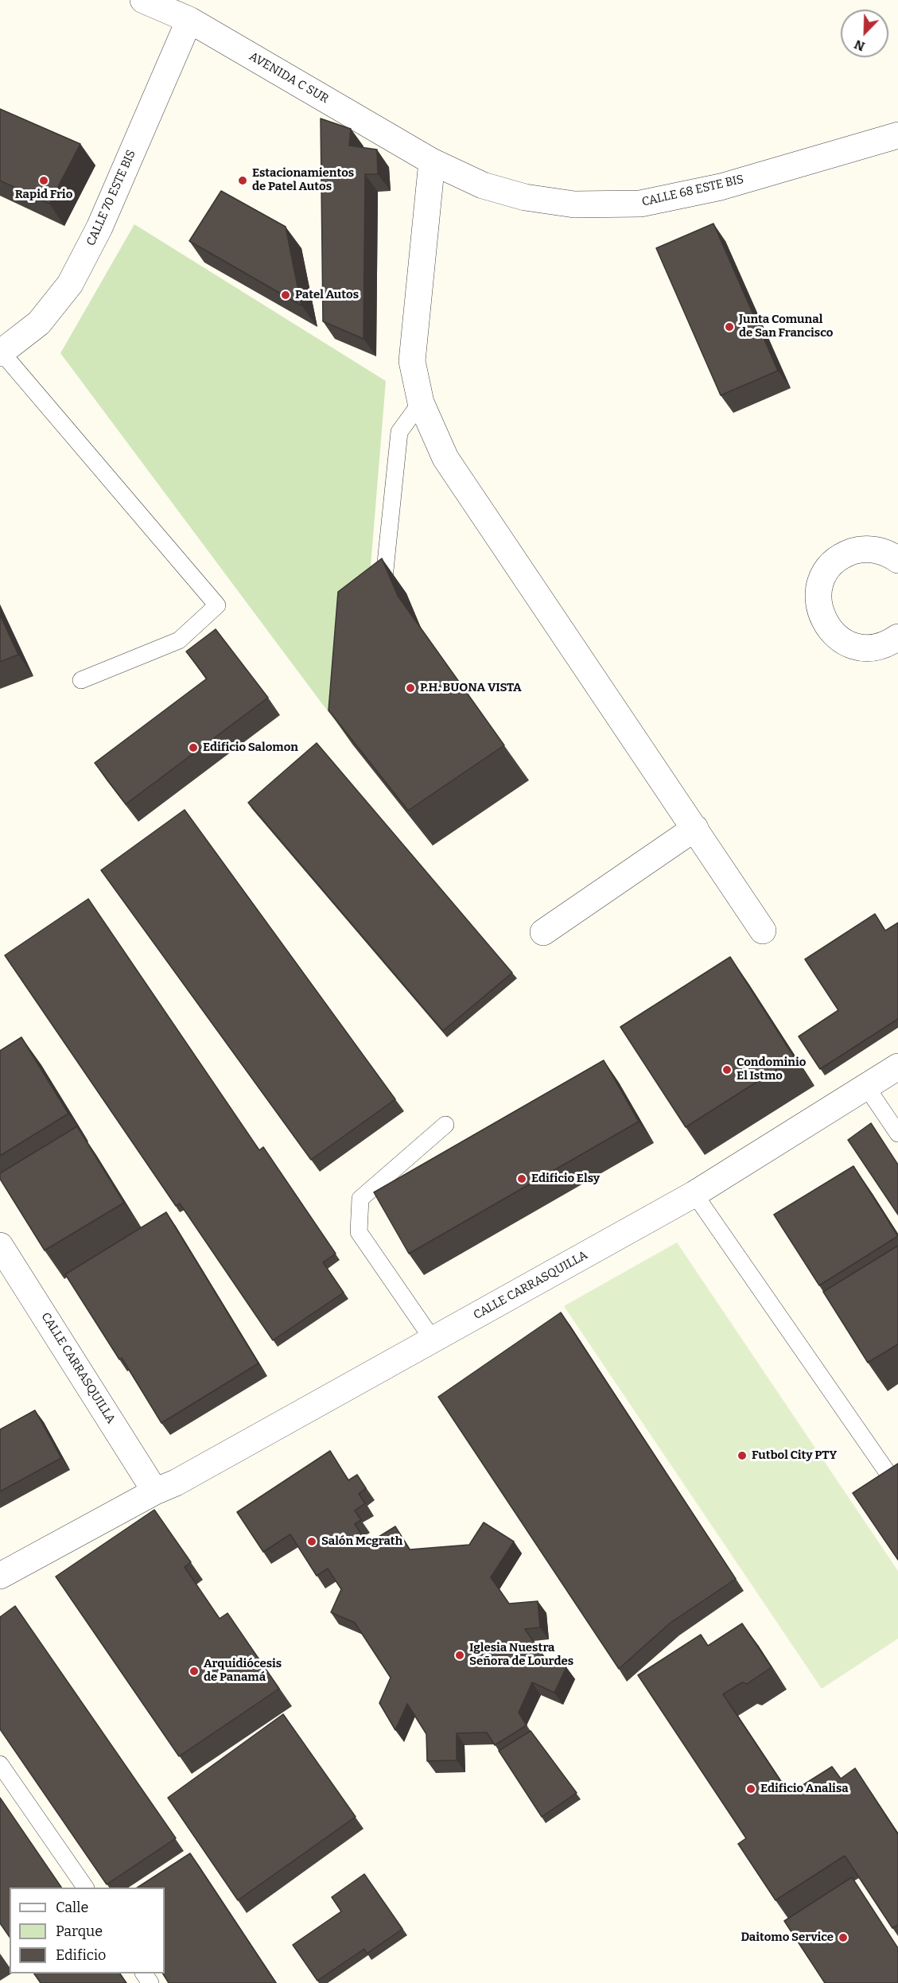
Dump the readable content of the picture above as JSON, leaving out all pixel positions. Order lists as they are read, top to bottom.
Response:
{
  "streets": {
    "street": [
      "AVENIDA C SUR",
      "CALLE 68 ESTE BIS",
      "CALLE 70 ESTE BIS",
      "CALLE CARRASQUILLA"
    ]
  },
  "crossings": [
    ["AVENIDA C SUR", "CALLE 68 ESTE BIS"],
    ["AVENIDA C SUR", "CALLE 70 ESTE BIS"]
  ],
  "places": [
    "Rapid Frio",
    "Estacionamientos de Patel Autos",
    "Patel Autos",
    "Junta Comunal de San Francisco",
    "P.H. BUONA VISTA",
    "Edificio Salomon",
    "Condominio El Istmo",
    "Edificio Elsy",
    "Futbol City PTY",
    "Salón Mcgrath",
    "Iglesia Nuestra Señora de Lourdes",
    "Arquidiócesis de Panamá",
    "Edificio Analisa",
    "Daitomo Service"
  ],
  "legend": ["Calle", "Parque", "Edificio"],
  "north": "bottom left"
}
